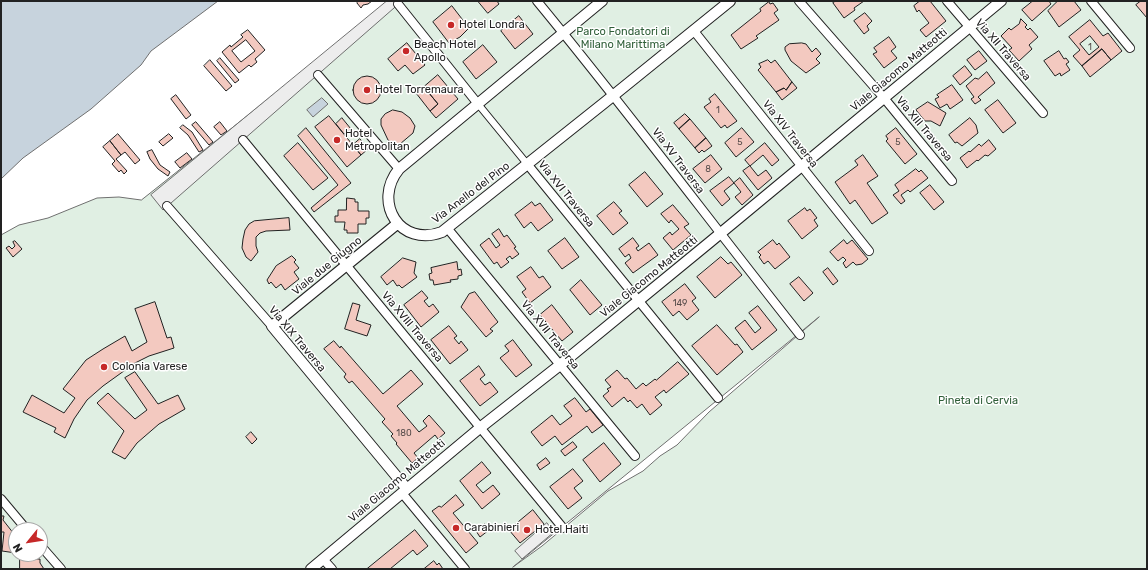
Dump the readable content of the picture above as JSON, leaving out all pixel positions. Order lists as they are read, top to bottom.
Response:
{
  "streets": {
    "street": [
      "Via XII Traversa",
      "Viale Giacomo Matteotti",
      "Via XIII Traversa",
      "Via XIV Traversa",
      "Via XV Traversa",
      "Via Anello del Pino",
      "Via XVI Traversa",
      "Viale due Giugno",
      "Via XVIII Traversa",
      "Via XVII Traversa",
      "Via XIX Traversa"
    ]
  },
  "crossings": [
    ["Via XII Traversa", "Viale Giacomo Matteotti"],
    ["Viale Giacomo Matteotti", "Via XIII Traversa"],
    ["Viale Giacomo Matteotti", "Via XIV Traversa"],
    ["Viale Giacomo Matteotti", "Via XV Traversa"],
    ["Viale Giacomo Matteotti", "Via XVI Traversa"],
    ["Viale Giacomo Matteotti", "Via XVIII Traversa"],
    ["Viale Giacomo Matteotti", "Via XVII Traversa"],
    ["Viale Giacomo Matteotti", "Via XIX Traversa"],
    ["Via XIV Traversa", "Via Anello del Pino"],
    ["Via XV Traversa", "Via Anello del Pino"],
    ["Via Anello del Pino", "Via XVI Traversa"],
    ["Via Anello del Pino", "Viale due Giugno"],
    ["Via Anello del Pino", "Via XVII Traversa"],
    ["Viale due Giugno", "Via XVIII Traversa"],
    ["Viale due Giugno", "Via XIX Traversa"]
  ],
  "parks": ["Parco Fondatori di Milano Marittima", "Pineta di Cervia"],
  "places": [
    "Hotel Londra",
    "Beach Hotel Apollo",
    "Hotel Torremaura",
    "Hotel Metropolitan",
    "Colonia Varese",
    "Carabinieri",
    "Hotel Haiti"
  ],
  "house_numbers": [
    "1",
    "1",
    "5",
    "5",
    "8",
    "149",
    "180"
  ],
  "north": "bottom left"
}
